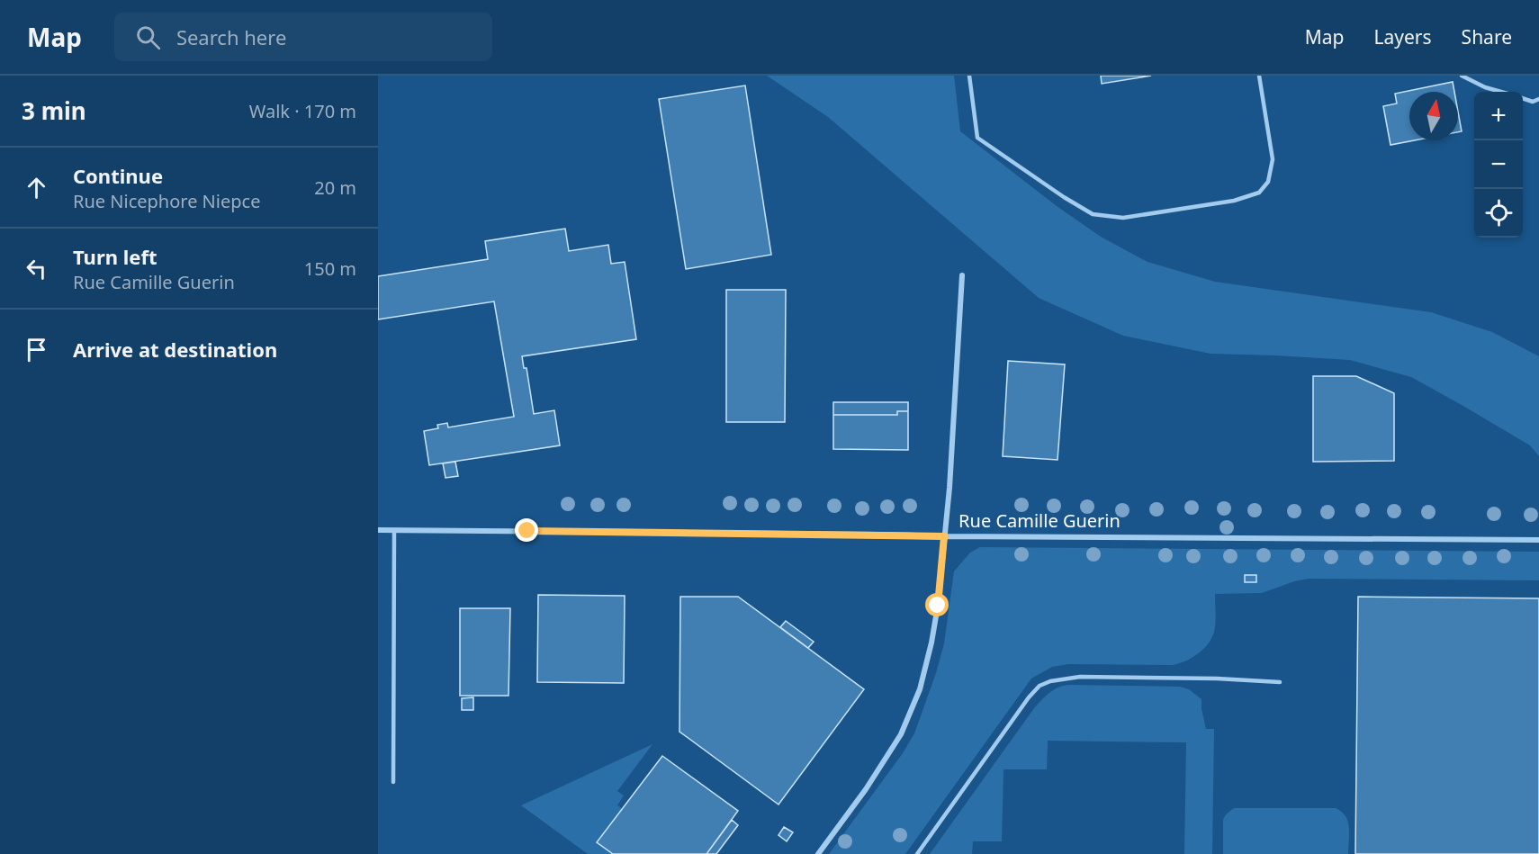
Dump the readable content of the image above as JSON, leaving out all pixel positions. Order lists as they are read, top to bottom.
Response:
{
  "streets": {
    "street": ["Rue Camille Guerin"]
  },
  "north": "top",
  "page": {
    "header": "Map",
    "search": "Search here",
    "nav": ["Map", "Layers", "Share"],
    "heading": ["3 min", "Walk · 170 m"],
    "map_buttons": ["+", "−"],
    "list": [
      ["Continue", "Rue Nicephore Niepce", "20 m"],
      ["Turn left", "Rue Camille Guerin", "150 m"],
      "Arrive at destination"
    ]
  }
}
